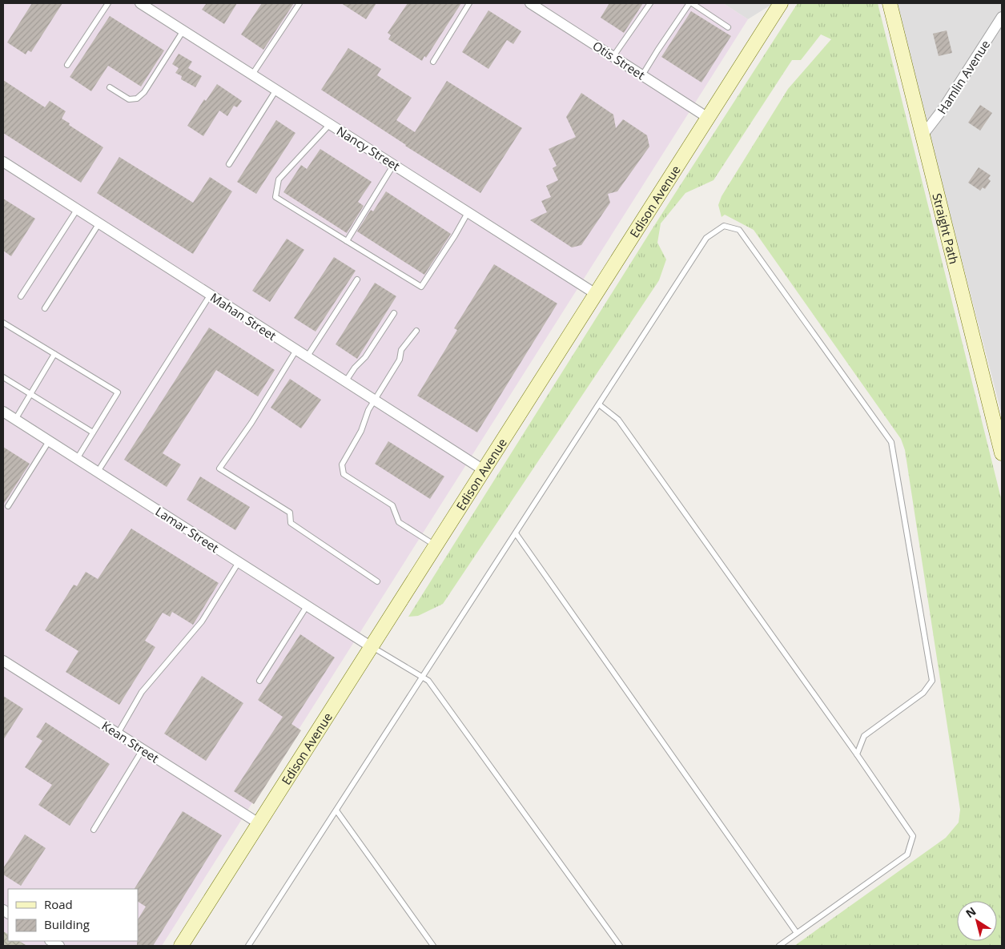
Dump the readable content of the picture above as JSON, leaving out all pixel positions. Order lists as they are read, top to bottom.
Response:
{
  "streets": {
    "street": [
      "Otis Street",
      "Hamlin Avenue",
      "Nancy Street",
      "Edison Avenue",
      "Straight Path",
      "Mahan Street",
      "Lamar Street",
      "Kean Street"
    ]
  },
  "crossings": [
    ["Otis Street", "Edison Avenue"],
    ["Hamlin Avenue", "Straight Path"],
    ["Nancy Street", "Edison Avenue"],
    ["Edison Avenue", "Mahan Street"],
    ["Edison Avenue", "Lamar Street"],
    ["Edison Avenue", "Kean Street"]
  ],
  "legend": ["Road", "Building"],
  "north": "top left"
}
